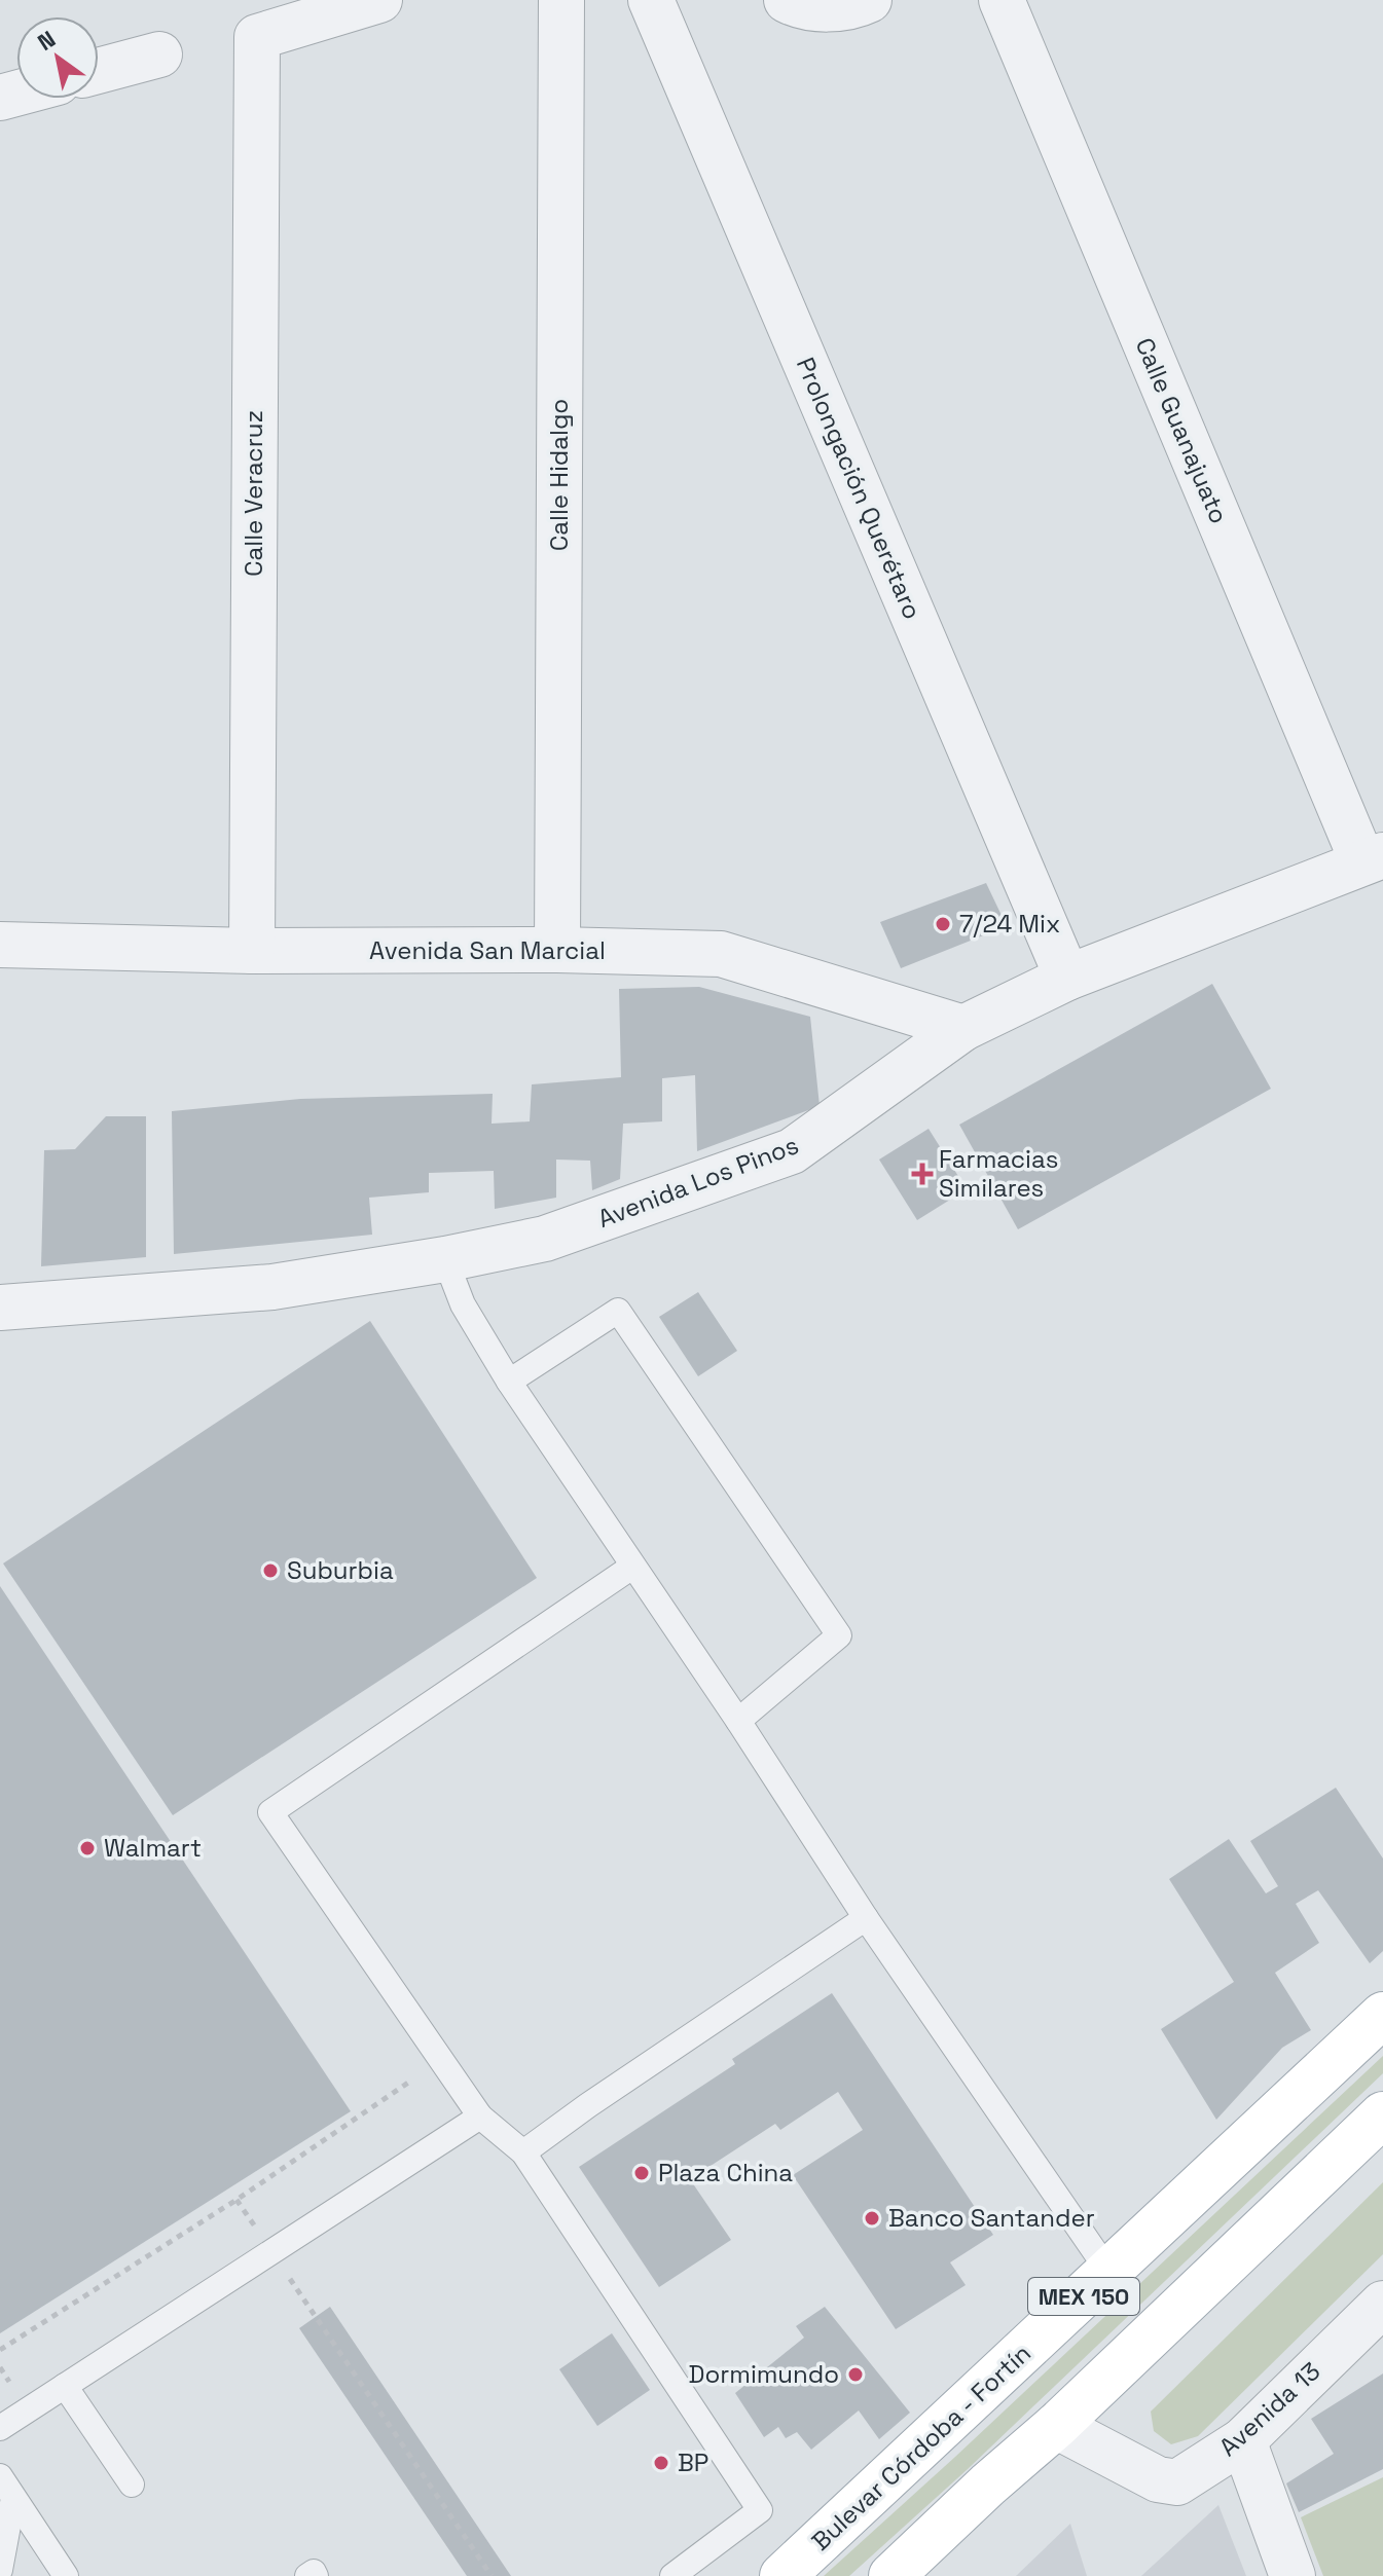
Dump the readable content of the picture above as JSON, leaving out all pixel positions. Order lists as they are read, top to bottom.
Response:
{
  "streets": {
    "main road": ["MEX 150", "Bulevar Córdoba - Fortín"],
    "street": [
      "Calle Guanajuato",
      "Calle Hidalgo",
      "Prolongación Querétaro",
      "Calle Veracruz",
      "Avenida San Marcial",
      "Avenida Los Pinos",
      "Avenida 13"
    ]
  },
  "crossings": [
    ["Calle Guanajuato", "Avenida Los Pinos"],
    ["Calle Hidalgo", "Avenida San Marcial"],
    ["Prolongación Querétaro", "Avenida Los Pinos"],
    ["Calle Veracruz", "Avenida San Marcial"],
    ["Avenida San Marcial", "Avenida Los Pinos"],
    ["MEX 150", "Avenida 13"]
  ],
  "places": {
    "other": [
      "7/24 Mix",
      "Suburbia",
      "Walmart",
      "Plaza China",
      "Banco Santander",
      "Dormimundo",
      "BP"
    ],
    "health": ["Farmacias Similares"]
  },
  "north": "top left"
}
